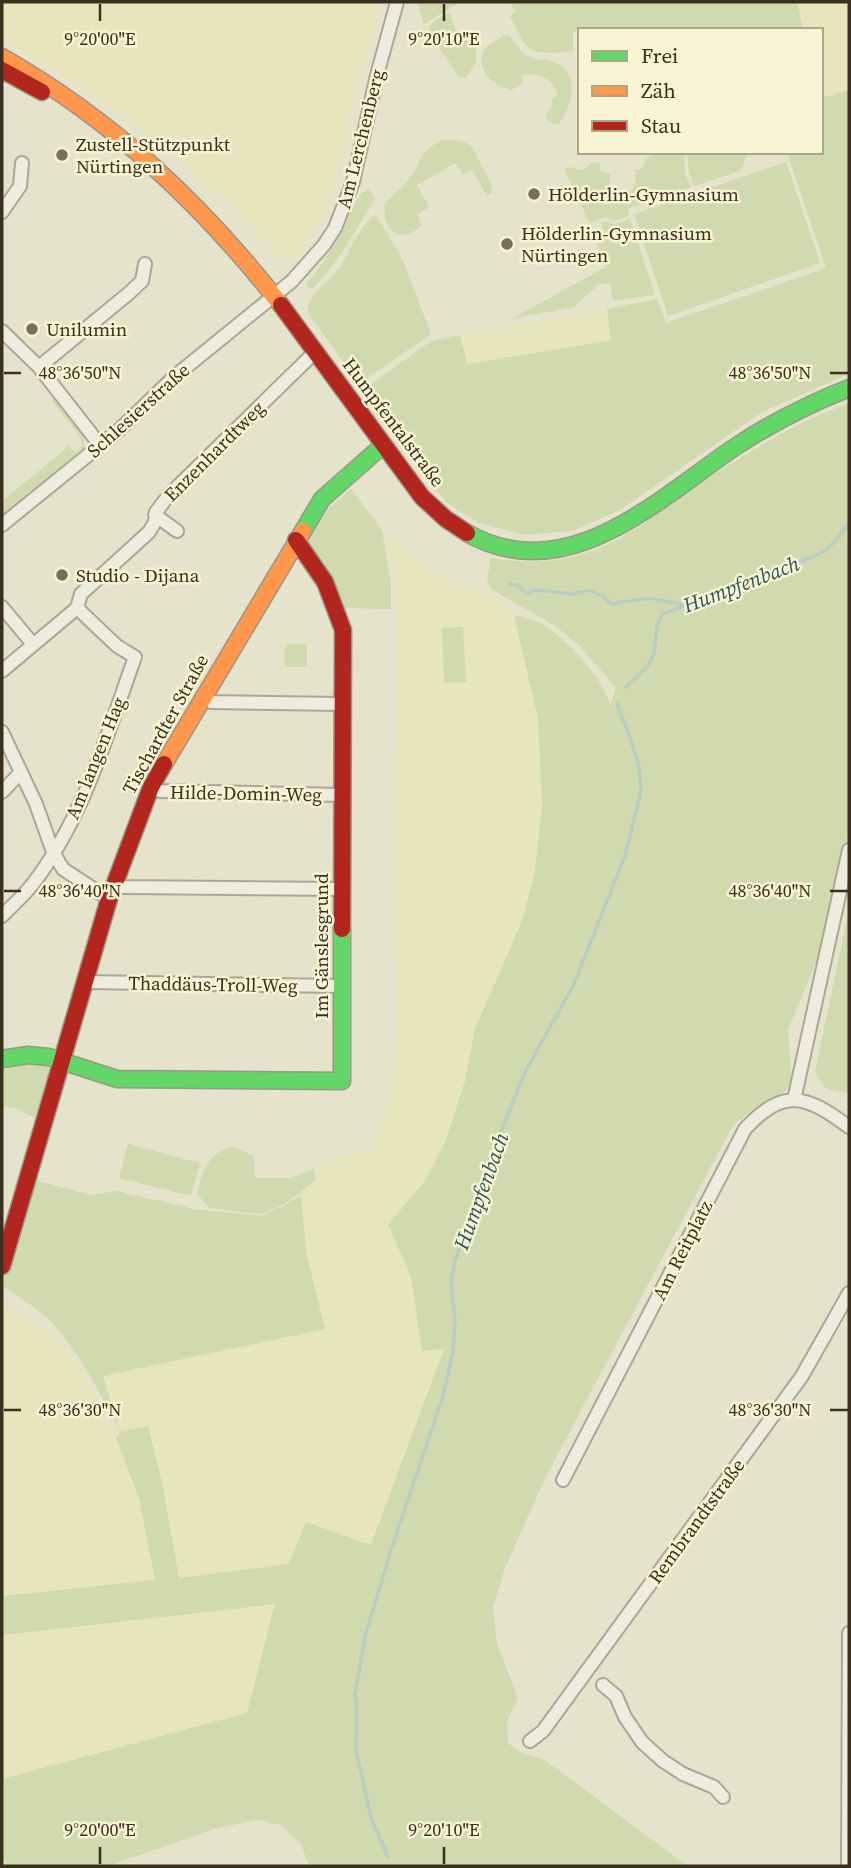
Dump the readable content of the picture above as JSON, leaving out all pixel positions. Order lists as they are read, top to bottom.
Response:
{
  "streets": {
    "street": [
      "Am Lerchenberg",
      "Schlesierstraße",
      "Humpfentalstraße",
      "Enzenhardtweg",
      "Tischardter Straße",
      "Am langen Hag",
      "Hilde-Domin-Weg",
      "Im Gänslesgrund",
      "Thaddäus-Troll-Weg",
      "Am Reitplatz",
      "Rembrandtstraße"
    ]
  },
  "crossings": [
    ["Am Lerchenberg", "Schlesierstraße"],
    ["Am Lerchenberg", "Humpfentalstraße"],
    ["Schlesierstraße", "Humpfentalstraße"],
    ["Humpfentalstraße", "Enzenhardtweg"],
    ["Humpfentalstraße", "Tischardter Straße"],
    ["Enzenhardtweg", "Am langen Hag"],
    ["Tischardter Straße", "Hilde-Domin-Weg"],
    ["Tischardter Straße", "Im Gänslesgrund"],
    ["Tischardter Straße", "Thaddäus-Troll-Weg"],
    ["Hilde-Domin-Weg", "Im Gänslesgrund"],
    ["Im Gänslesgrund", "Thaddäus-Troll-Weg"]
  ],
  "water": ["Humpfenbach"],
  "places": [
    "Zustell-Stützpunkt Nürtingen",
    "Hölderlin-Gymnasium",
    "Hölderlin-Gymnasium Nürtingen",
    "Unilumin",
    "Studio - Dijana"
  ],
  "legend": ["Frei", "Zäh", "Stau"],
  "coordinates": [
    "9°20'00\"E",
    "9°20'10\"E",
    "48°36'50\"N",
    "48°36'40\"N",
    "48°36'30\"N"
  ]
}
